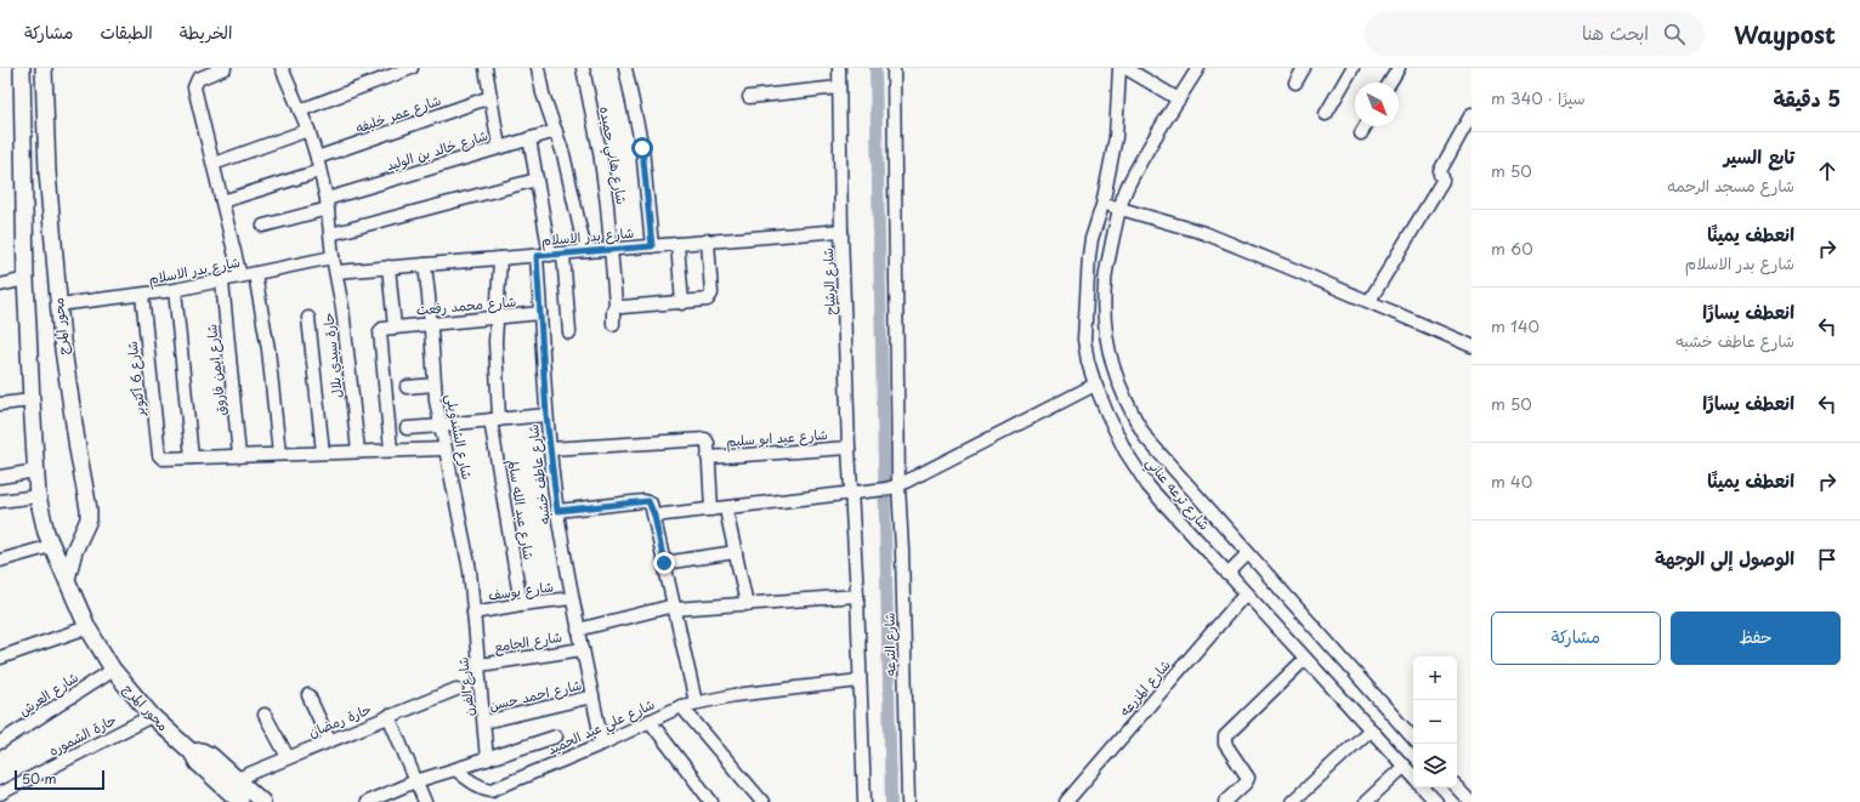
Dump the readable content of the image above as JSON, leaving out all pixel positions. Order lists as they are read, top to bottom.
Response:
{
  "streets": {
    "main road": ["محور المرج"],
    "street": [
      "شارع عمر خليفه",
      "شارع خالد بن الوليد",
      "شارع هاني حميده",
      "شارع بدر الاسلام",
      "شارع الرشاح",
      "شارع محمد رفعت",
      "حارة سيدي بلال",
      "شارع ايمن فاروق",
      "شارع 6 أكتوبر",
      "شارع الشندويلي",
      "شارع عيد ابو سليم",
      "شارع عاطف خشبه",
      "شارع ترعه عناني",
      "شارع عبد الله سالم",
      "شارع يوسف",
      "شارع الجامع",
      "شارع الترعه",
      "شارع الفرن",
      "شارع المزرعه",
      "شارع العرش",
      "شارع احمد حسن",
      "حارة رمضان",
      "شارع علي عبد الحميد",
      "حارة الشموره"
    ]
  },
  "crossings": [
    ["شارع عمر خليفه", "حارة سيدي بلال"],
    ["شارع خالد بن الوليد", "حارة سيدي بلال"],
    ["شارع خالد بن الوليد", "شارع عاطف خشبه"],
    ["شارع هاني حميده", "شارع بدر الاسلام"],
    ["شارع بدر الاسلام", "شارع الرشاح"],
    ["شارع بدر الاسلام", "محور المرج"],
    ["شارع بدر الاسلام", "حارة سيدي بلال"],
    ["شارع بدر الاسلام", "شارع ايمن فاروق"],
    ["شارع بدر الاسلام", "شارع 6 أكتوبر"],
    ["شارع بدر الاسلام", "شارع الشندويلي"],
    ["شارع بدر الاسلام", "شارع عاطف خشبه"],
    ["شارع بدر الاسلام", "شارع عبد الله سالم"],
    ["شارع الرشاح", "شارع عيد ابو سليم"],
    ["شارع محمد رفعت", "شارع الشندويلي"],
    ["شارع محمد رفعت", "شارع عاطف خشبه"],
    ["شارع محمد رفعت", "شارع عبد الله سالم"],
    ["محور المرج", "شارع العرش"],
    ["محور المرج", "حارة رمضان"],
    ["محور المرج", "حارة الشموره"],
    ["شارع الشندويلي", "شارع يوسف"],
    ["شارع الشندويلي", "شارع الفرن"],
    ["شارع عاطف خشبه", "شارع يوسف"],
    ["شارع عاطف خشبه", "شارع الجامع"],
    ["شارع عاطف خشبه", "شارع احمد حسن"],
    ["شارع عاطف خشبه", "شارع علي عبد الحميد"],
    ["شارع ترعه عناني", "شارع المزرعه"],
    ["شارع عبد الله سالم", "شارع يوسف"],
    ["شارع يوسف", "شارع الفرن"],
    ["شارع الجامع", "شارع الفرن"],
    ["شارع الفرن", "شارع احمد حسن"]
  ],
  "scale_bar": "50 m",
  "north": "bottom right",
  "page": {
    "header": "Waypost",
    "search": "ابحث هنا",
    "nav": ["الخريطة", "الطبقات", "مشاركة"],
    "heading": ["5 دقيقة", "سيرًا · 340 m"],
    "list": [
      ["تابع السير", "شارع مسجد الرحمه", "50 m"],
      ["انعطف يمينًا", "شارع بدر الاسلام", "60 m"],
      ["انعطف يسارًا", "شارع عاطف خشبه", "140 m"],
      ["انعطف يسارًا", "50 m"],
      ["انعطف يمينًا", "40 m"],
      "الوصول إلى الوجهة"
    ],
    "buttons": ["حفظ", "مشاركة"],
    "map_buttons": ["+", "−"],
    "scale": "50 m"
  }
}
